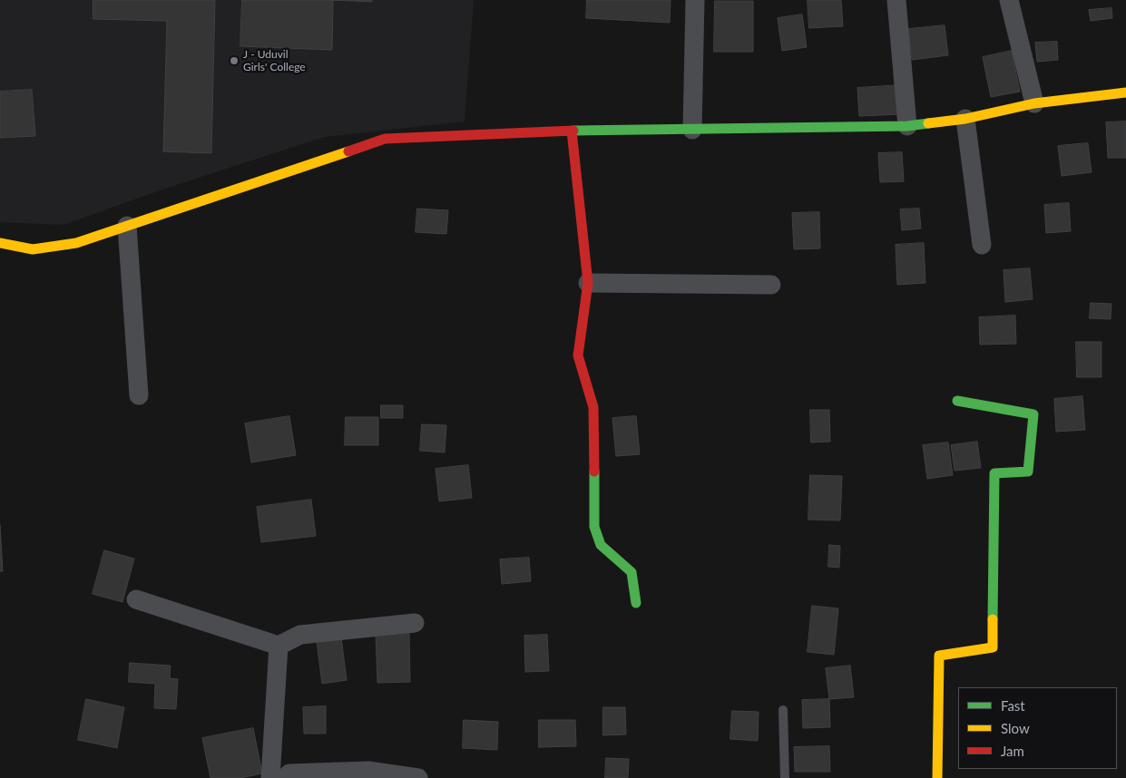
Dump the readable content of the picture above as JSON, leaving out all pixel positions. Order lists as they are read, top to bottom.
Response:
{
  "places": ["J - Uduvil Girls' College"],
  "legend": ["Fast", "Slow", "Jam"]
}
